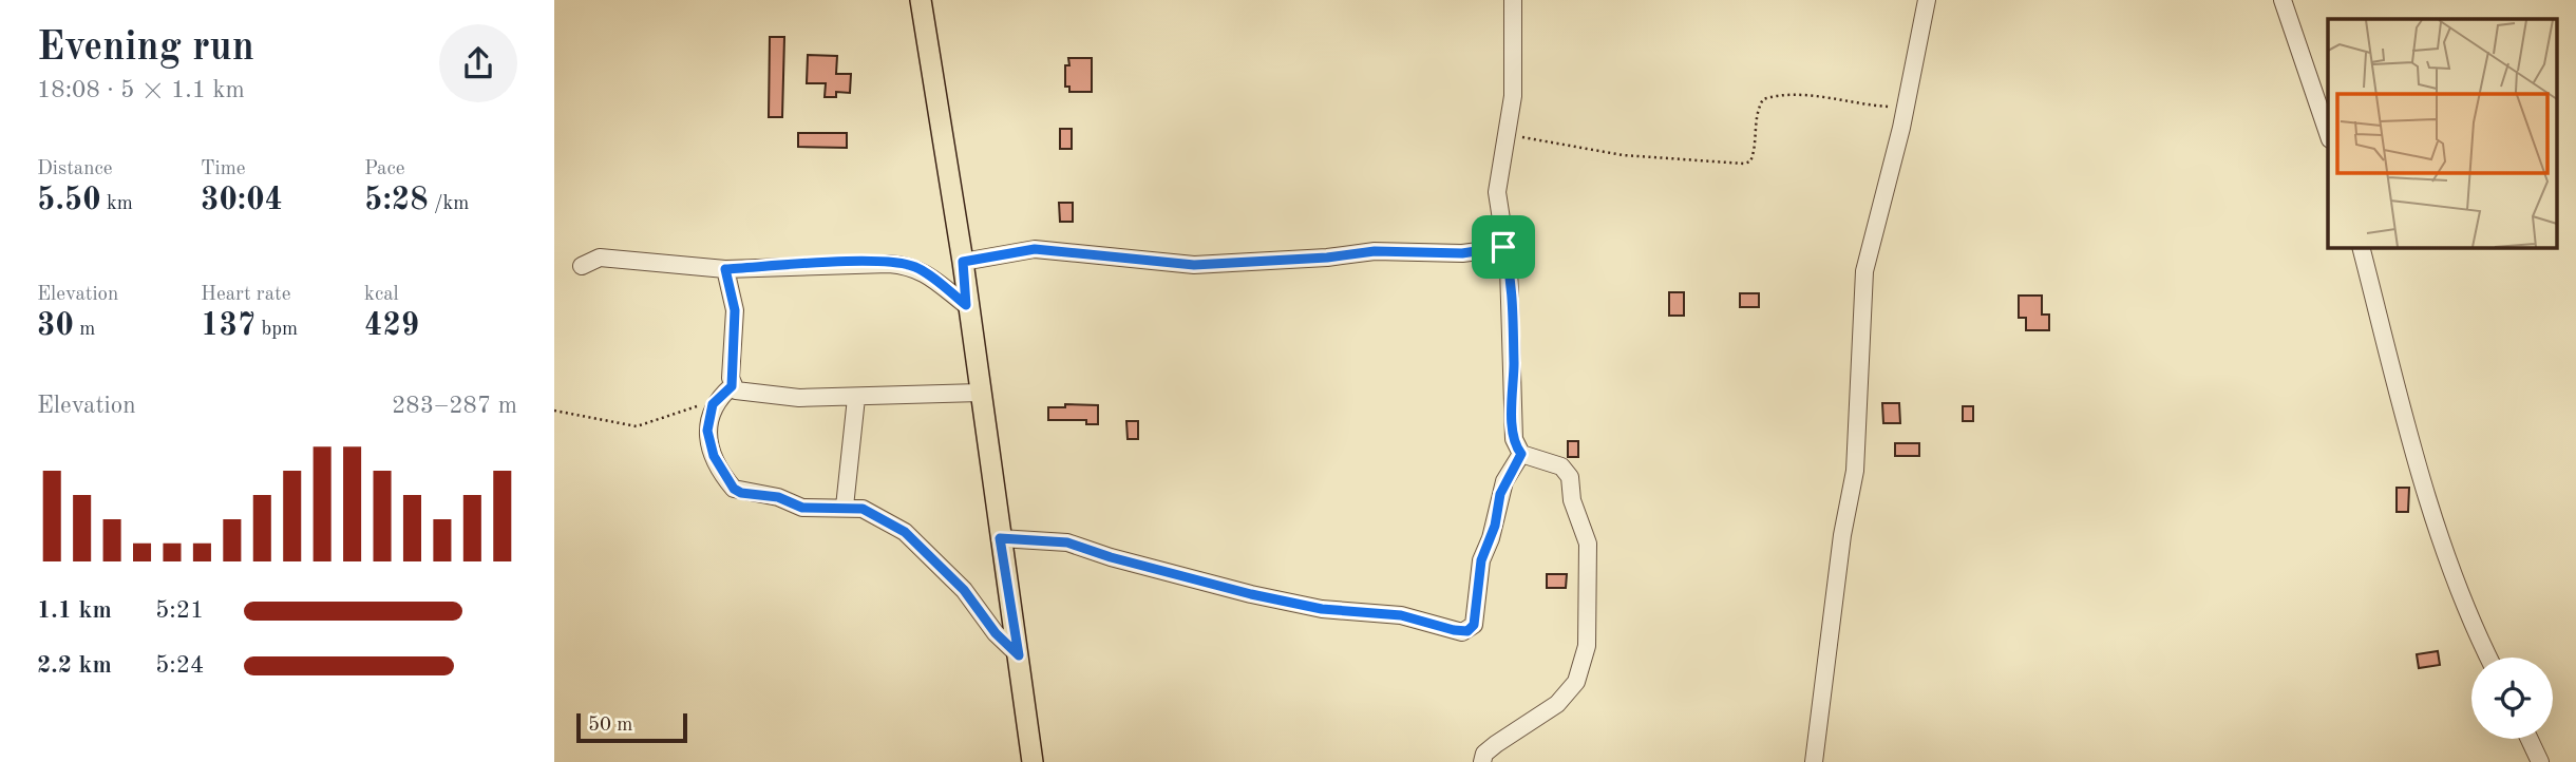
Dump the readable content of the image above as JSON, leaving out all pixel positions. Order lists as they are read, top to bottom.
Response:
{
  "scale_bar": "50 m",
  "page": {
    "heading": ["Evening run", "18:08 · 5 × 1.1 km"],
    "stats": [
      ["Distance", "5.50 km"],
      ["Time", "30:04"],
      ["Pace", "5:28 /km"],
      ["Elevation", "30 m"],
      ["Heart rate", "137 bpm"],
      ["kcal", "429"]
    ],
    "chart": ["Elevation", "283–287 m"],
    "list": [
      {
        "name": "1.1 km",
        "note": "5:21"
      },
      {
        "name": "2.2 km",
        "note": "5:24"
      }
    ],
    "scale": "50 m"
  }
}
